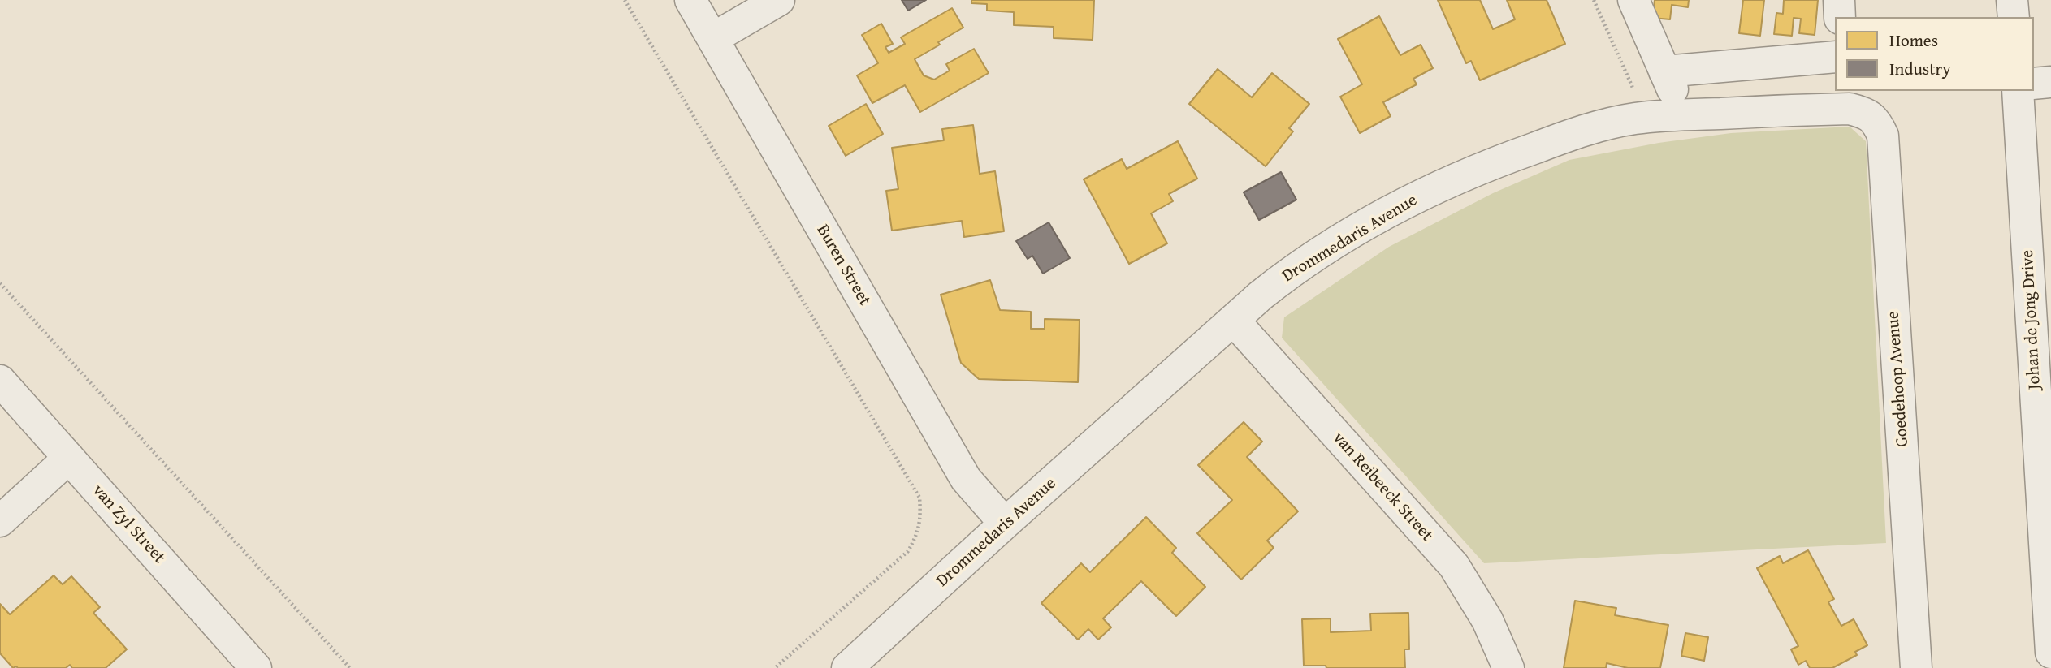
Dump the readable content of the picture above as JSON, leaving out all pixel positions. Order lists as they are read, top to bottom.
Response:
{
  "streets": {
    "street": [
      "Drommedaris Avenue",
      "Buren Street",
      "Johan de Jong Drive",
      "Goedehoop Avenue",
      "van Reibeeck Street",
      "van Zyl Street"
    ]
  },
  "crossings": [
    ["Drommedaris Avenue", "Buren Street"],
    ["Drommedaris Avenue", "Goedehoop Avenue"],
    ["Drommedaris Avenue", "van Reibeeck Street"]
  ],
  "legend": ["Homes", "Industry"]
}
